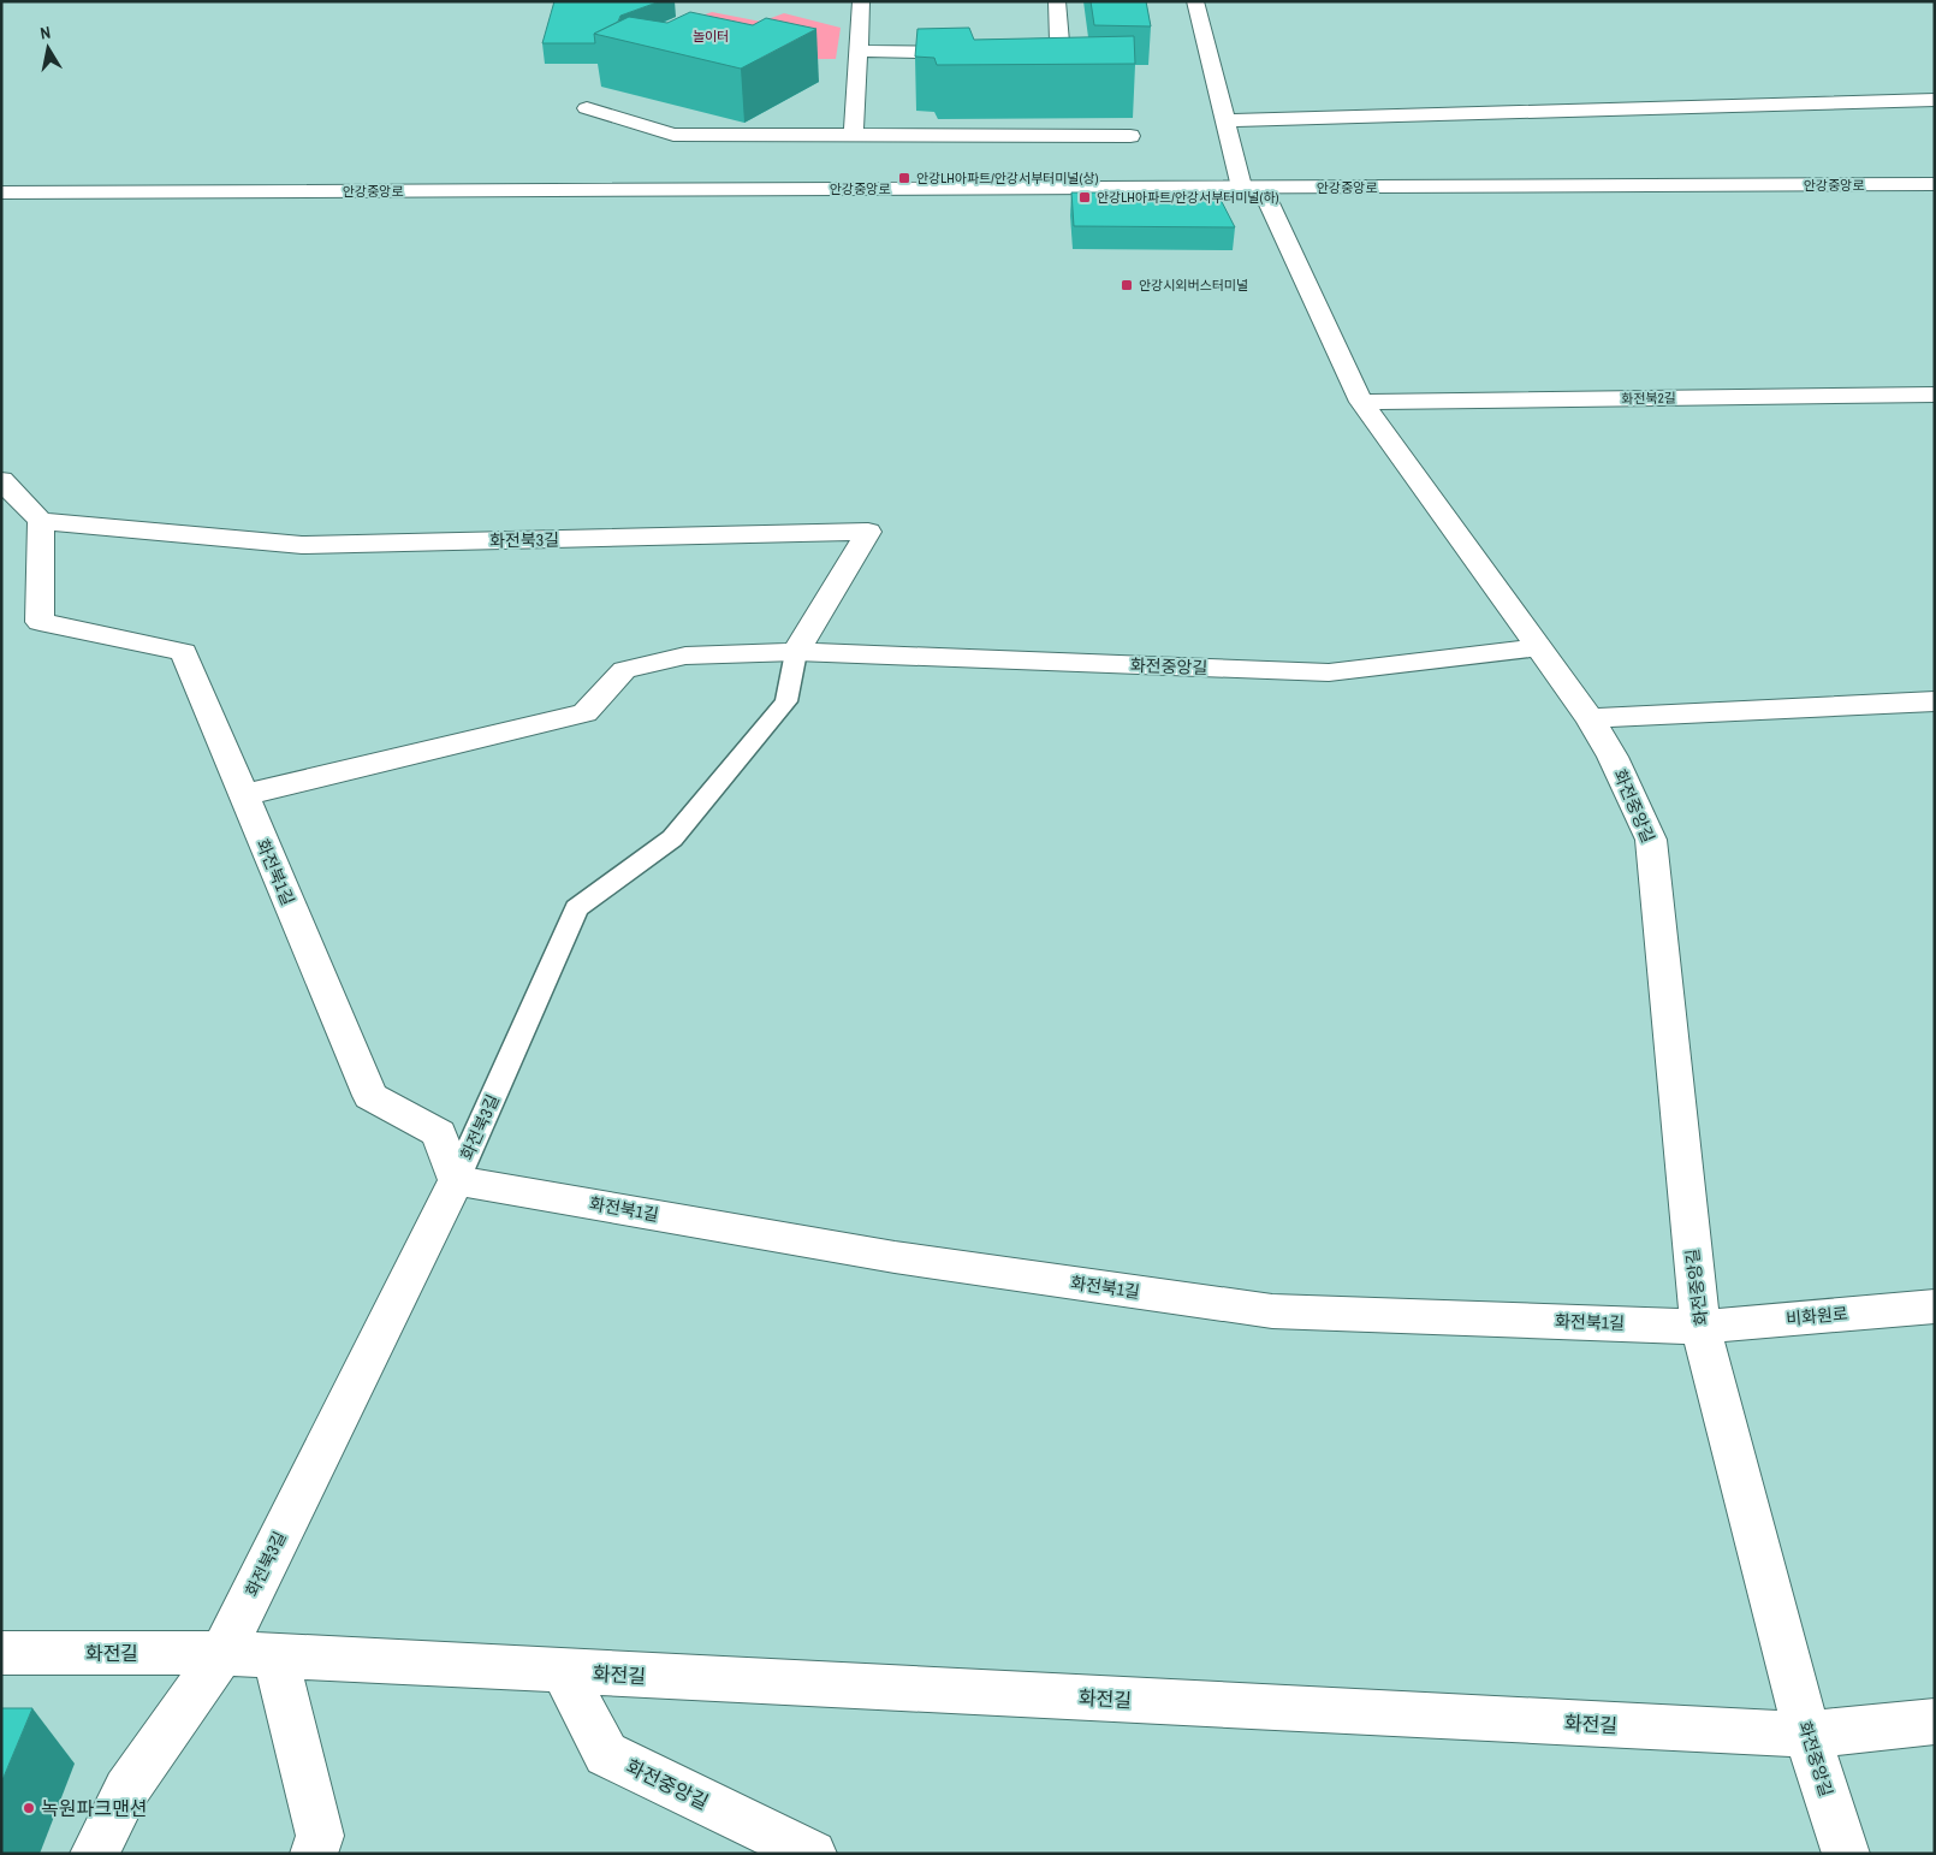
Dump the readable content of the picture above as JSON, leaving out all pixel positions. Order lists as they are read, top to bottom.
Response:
{
  "streets": {
    "street": [
      "안강중앙로",
      "화전북2길",
      "화전북3길",
      "화전중앙길",
      "화전북1길",
      "비화원로",
      "화전길"
    ]
  },
  "crossings": [
    ["안강중앙로", "화전중앙길"],
    ["화전북2길", "화전중앙길"],
    ["화전북3길", "화전중앙길"],
    ["화전북3길", "화전북1길"],
    ["화전북3길", "화전길"],
    ["화전중앙길", "화전북1길"],
    ["화전중앙길", "비화원로"],
    ["화전중앙길", "화전길"],
    ["화전북1길", "비화원로"]
  ],
  "parks": ["놀이터"],
  "places": {
    "transit": ["안강LH아파트/안강서부터미널(상)", "안강LH아파트/안강서부터미널(하)", "안강시외버스터미널"],
    "other": ["녹원파크맨션"]
  },
  "north": "top"
}
